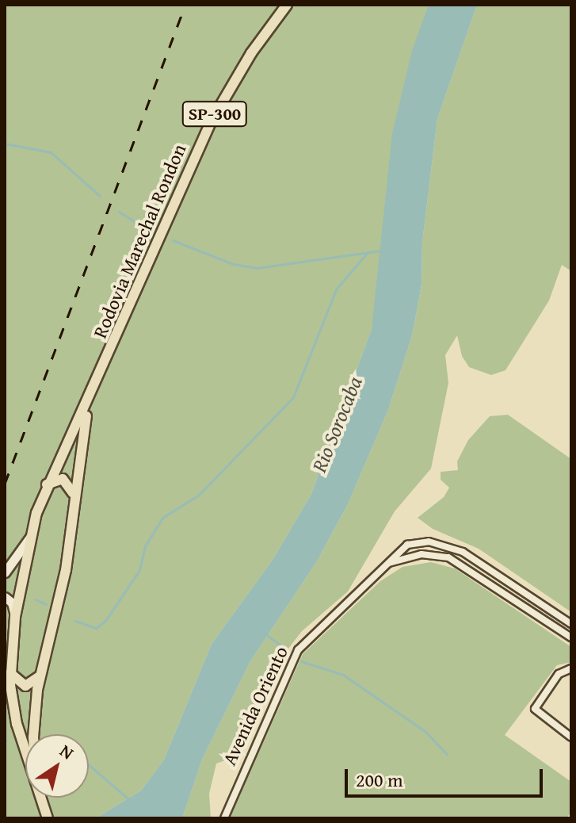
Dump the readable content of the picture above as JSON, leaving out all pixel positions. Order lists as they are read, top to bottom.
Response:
{
  "streets": {
    "main road": ["SP-300", "Rodovia Marechal Rondon"],
    "street": ["Avenida Oriento"]
  },
  "water": ["Rio Sorocaba"],
  "scale_bar": "200 m",
  "north": "top right"
}
